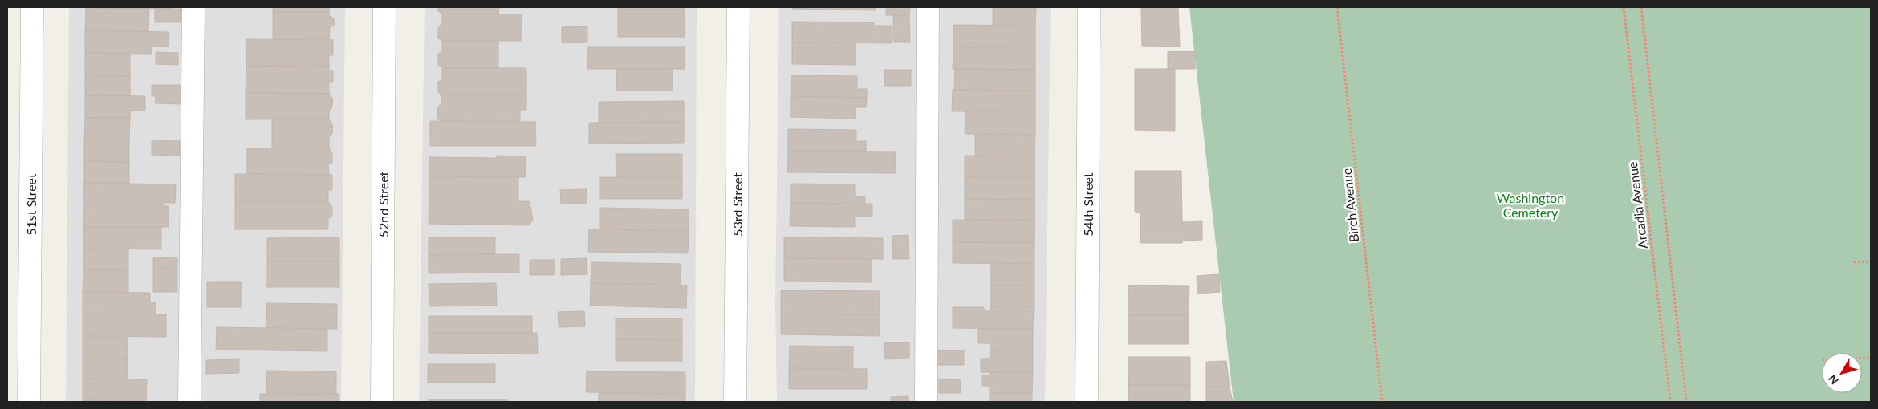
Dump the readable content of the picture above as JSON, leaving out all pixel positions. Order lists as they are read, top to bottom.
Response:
{
  "streets": {
    "street": [
      "51st Street",
      "52nd Street",
      "53rd Street",
      "54th Street"
    ],
    "path": ["Birch Avenue", "Arcadia Avenue"]
  },
  "parks": ["Washington Cemetery"],
  "north": "bottom left"
}
